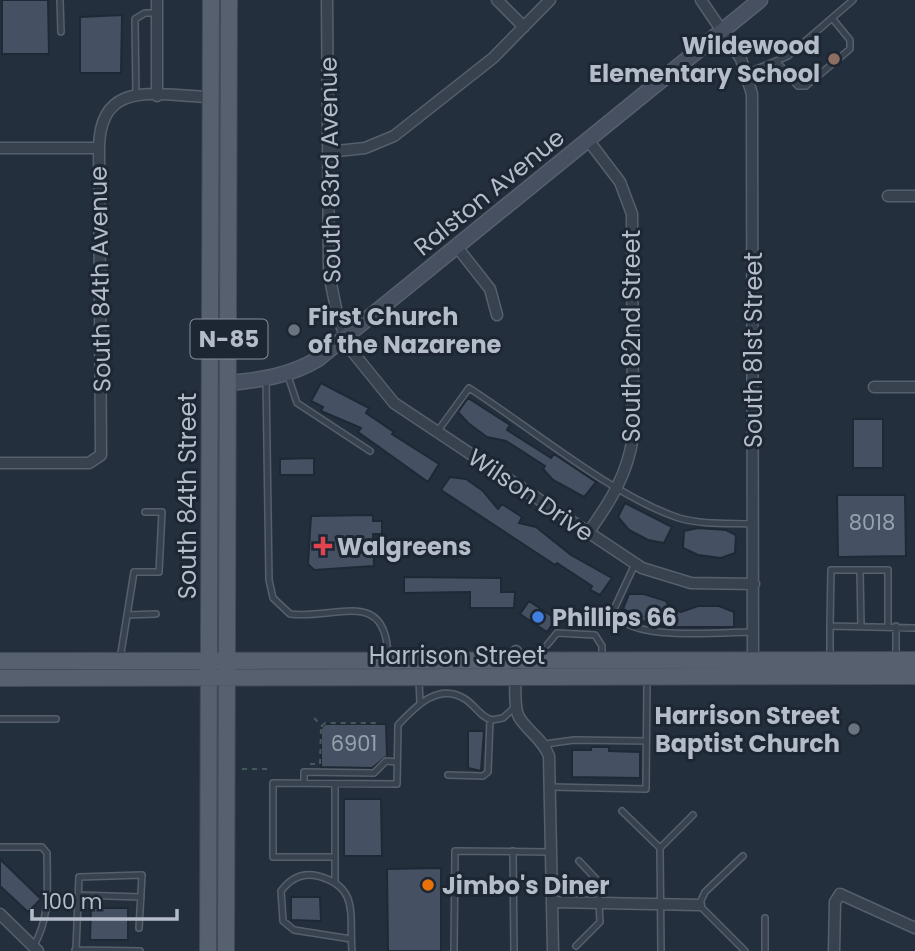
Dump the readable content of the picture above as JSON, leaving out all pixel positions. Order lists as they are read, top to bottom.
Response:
{
  "streets": {
    "main road": ["N-85", "South 84th Street", "Harrison Street"],
    "street": [
      "South 83rd Avenue",
      "Ralston Avenue",
      "South 84th Avenue",
      "South 82nd Street",
      "South 81st Street",
      "Wilson Drive"
    ]
  },
  "crossings": [
    ["South 83rd Avenue", "Ralston Avenue"],
    ["South 83rd Avenue", "Wilson Drive"],
    ["Ralston Avenue", "South 82nd Street"],
    ["Ralston Avenue", "South 81st Street"],
    ["Ralston Avenue", "Wilson Drive"],
    ["Ralston Avenue", "South 84th Street"],
    ["South 82nd Street", "Wilson Drive"],
    ["South 81st Street", "Wilson Drive"],
    ["South 81st Street", "Harrison Street"],
    ["South 84th Street", "Harrison Street"]
  ],
  "places": {
    "other": [
      "Wildewood Elementary School",
      "First Church of the Nazarene",
      "Phillips 66",
      "Harrison Street Baptist Church",
      "Jimbo's Diner"
    ],
    "health": ["Walgreens"]
  },
  "house_numbers": ["8018", "6901"],
  "scale_bar": "100 m"
}
